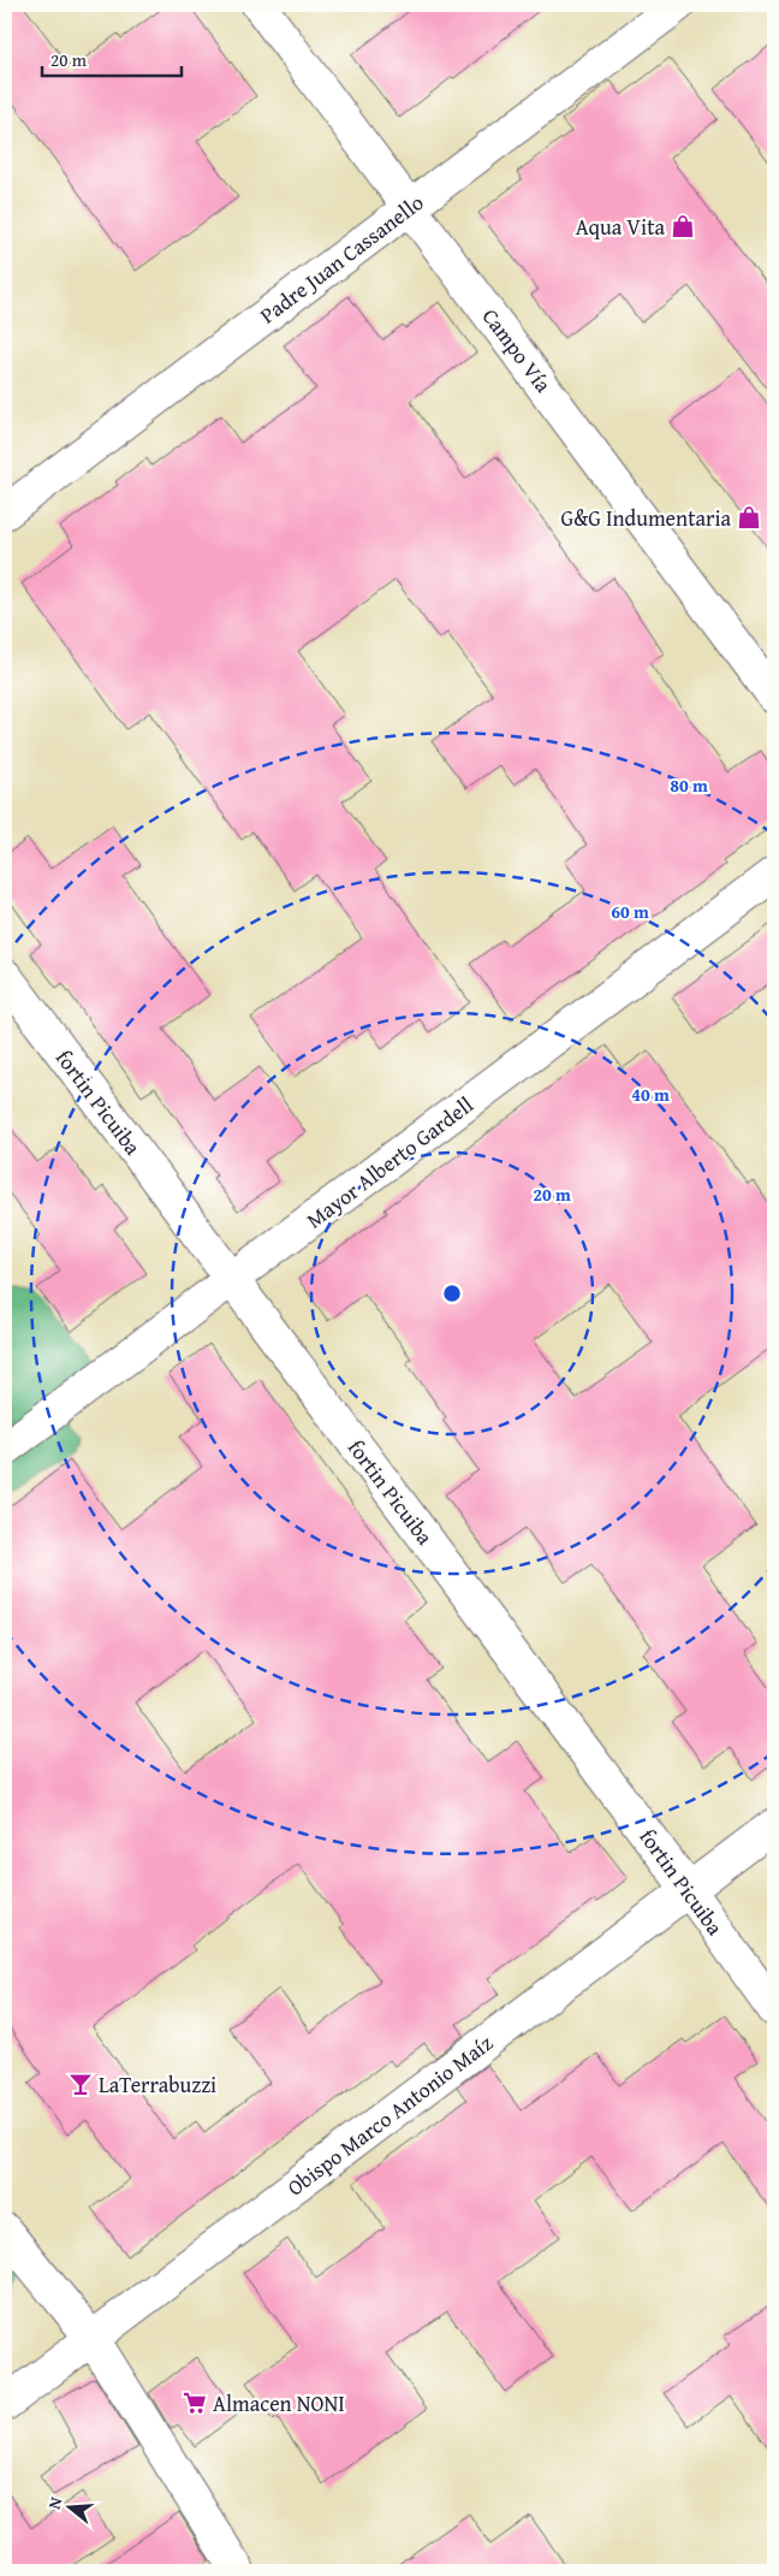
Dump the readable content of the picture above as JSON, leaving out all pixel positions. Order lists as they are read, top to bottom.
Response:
{
  "streets": {
    "street": [
      "Padre Juan Cassanello",
      "Campo Vía",
      "fortin Picuiba",
      "Mayor Alberto Gardell",
      "Obispo Marco Antonio Maíz"
    ]
  },
  "crossings": [
    ["Padre Juan Cassanello", "Campo Vía"],
    ["fortin Picuiba", "Mayor Alberto Gardell"],
    ["fortin Picuiba", "Obispo Marco Antonio Maíz"]
  ],
  "places": {
    "shop": ["Aqua Vita", "G&G Indumentaria"],
    "bar": ["LaTerrabuzzi"],
    "supermarket": ["Almacen NONI"]
  },
  "scale_bar": "20 m",
  "north": "left",
  "rings": [
    "80 m",
    "60 m",
    "40 m",
    "20 m"
  ]
}
